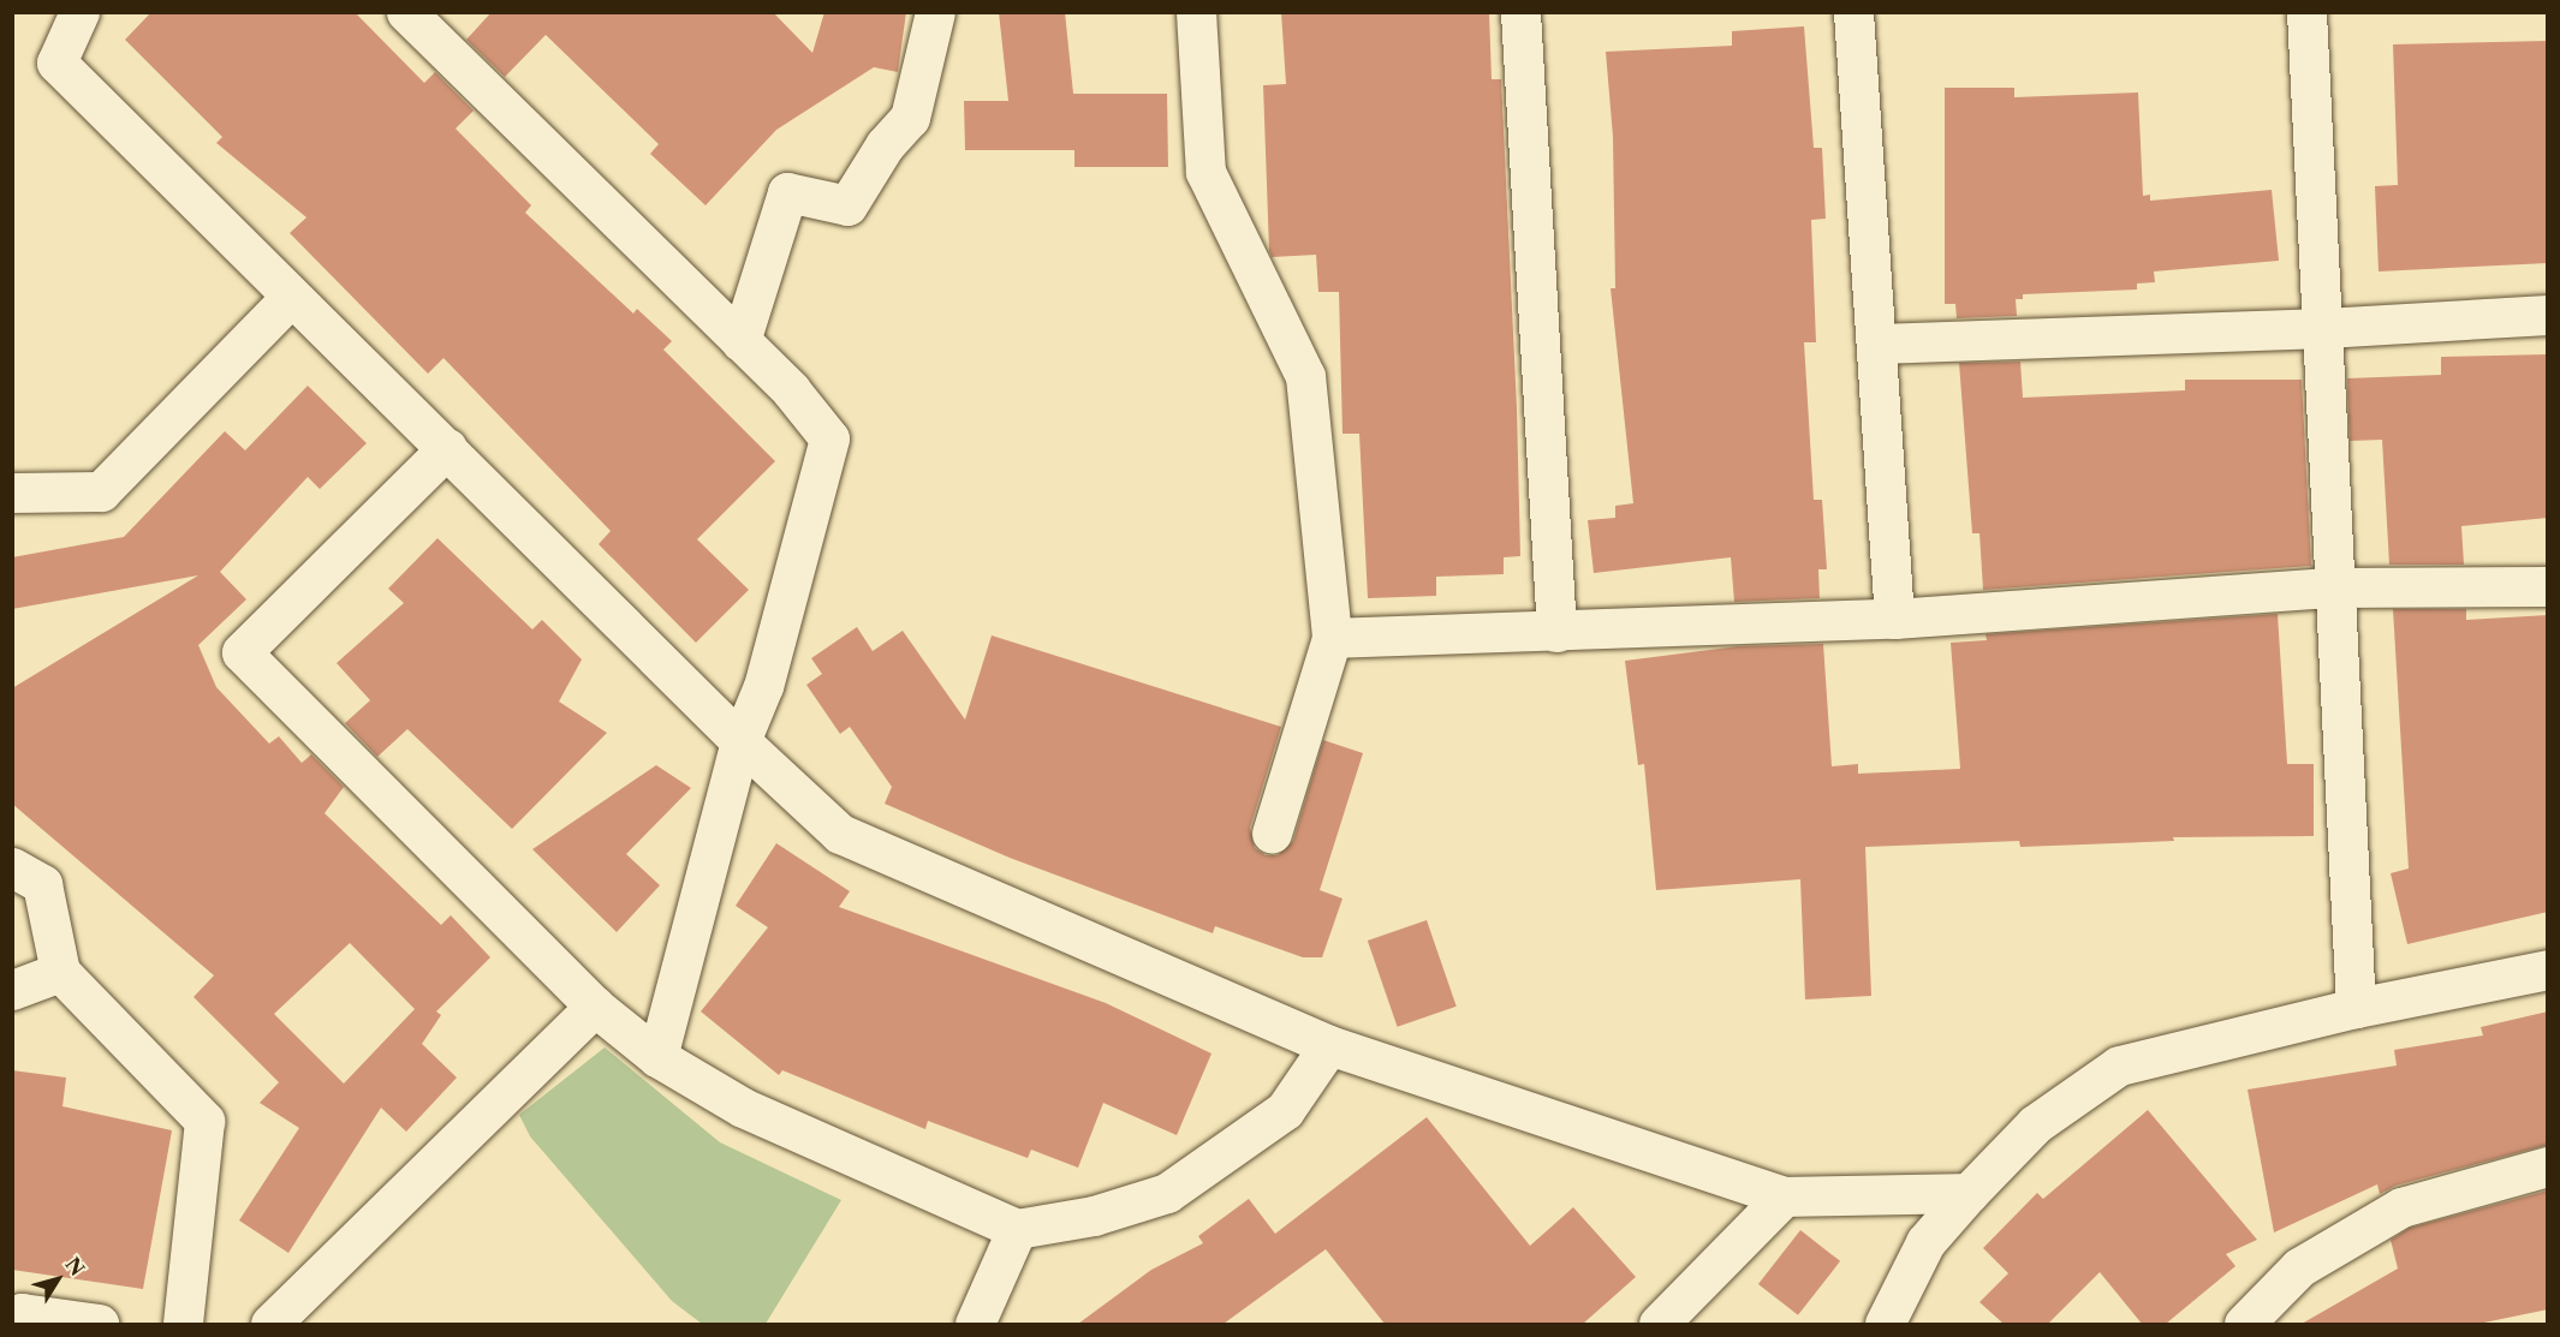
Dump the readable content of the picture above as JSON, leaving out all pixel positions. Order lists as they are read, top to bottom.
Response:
{
  "north": "top right"
}
